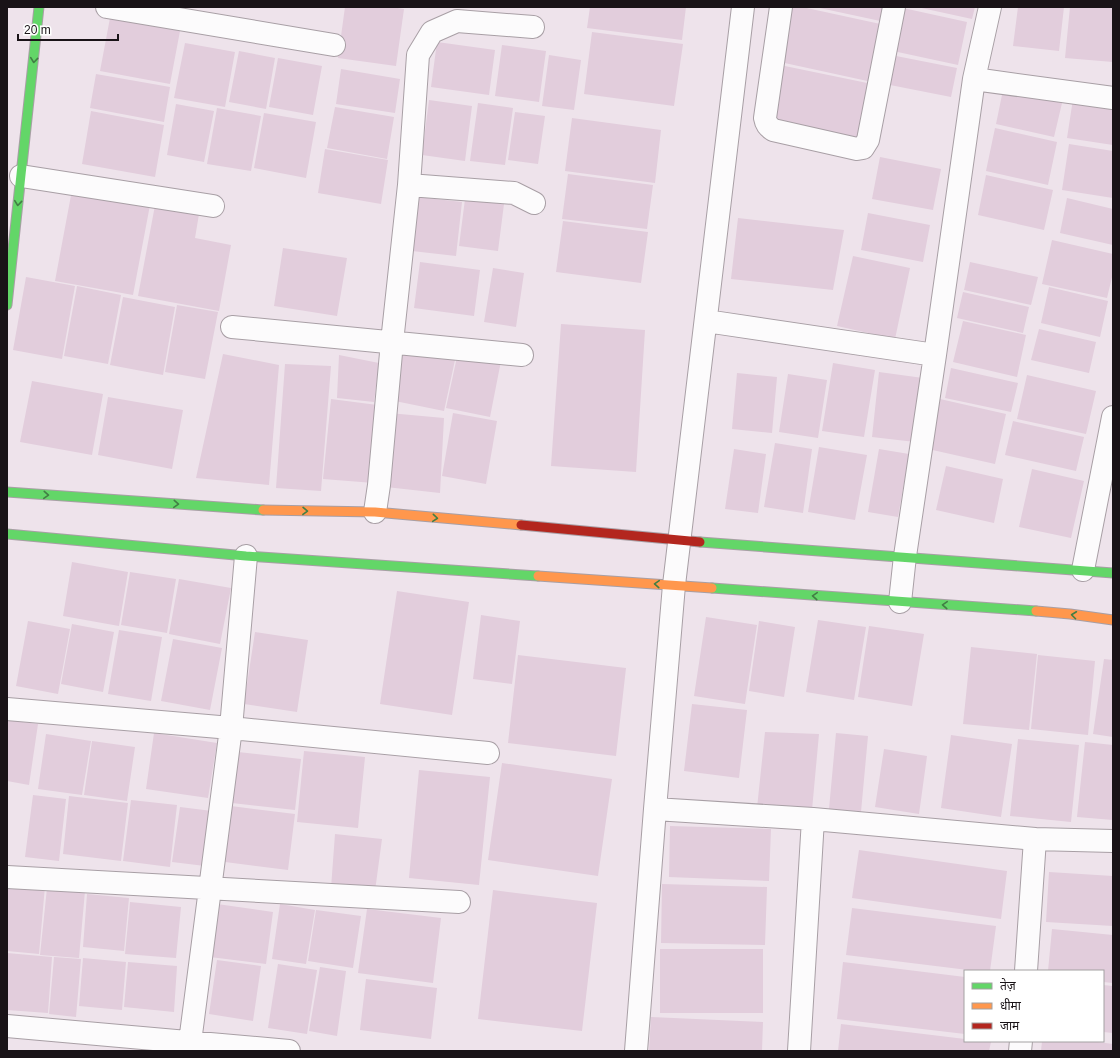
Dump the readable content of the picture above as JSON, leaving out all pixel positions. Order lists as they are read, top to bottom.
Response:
{
  "legend": ["तेज़", "धीमा", "जाम"],
  "scale_bar": "20 m"
}
